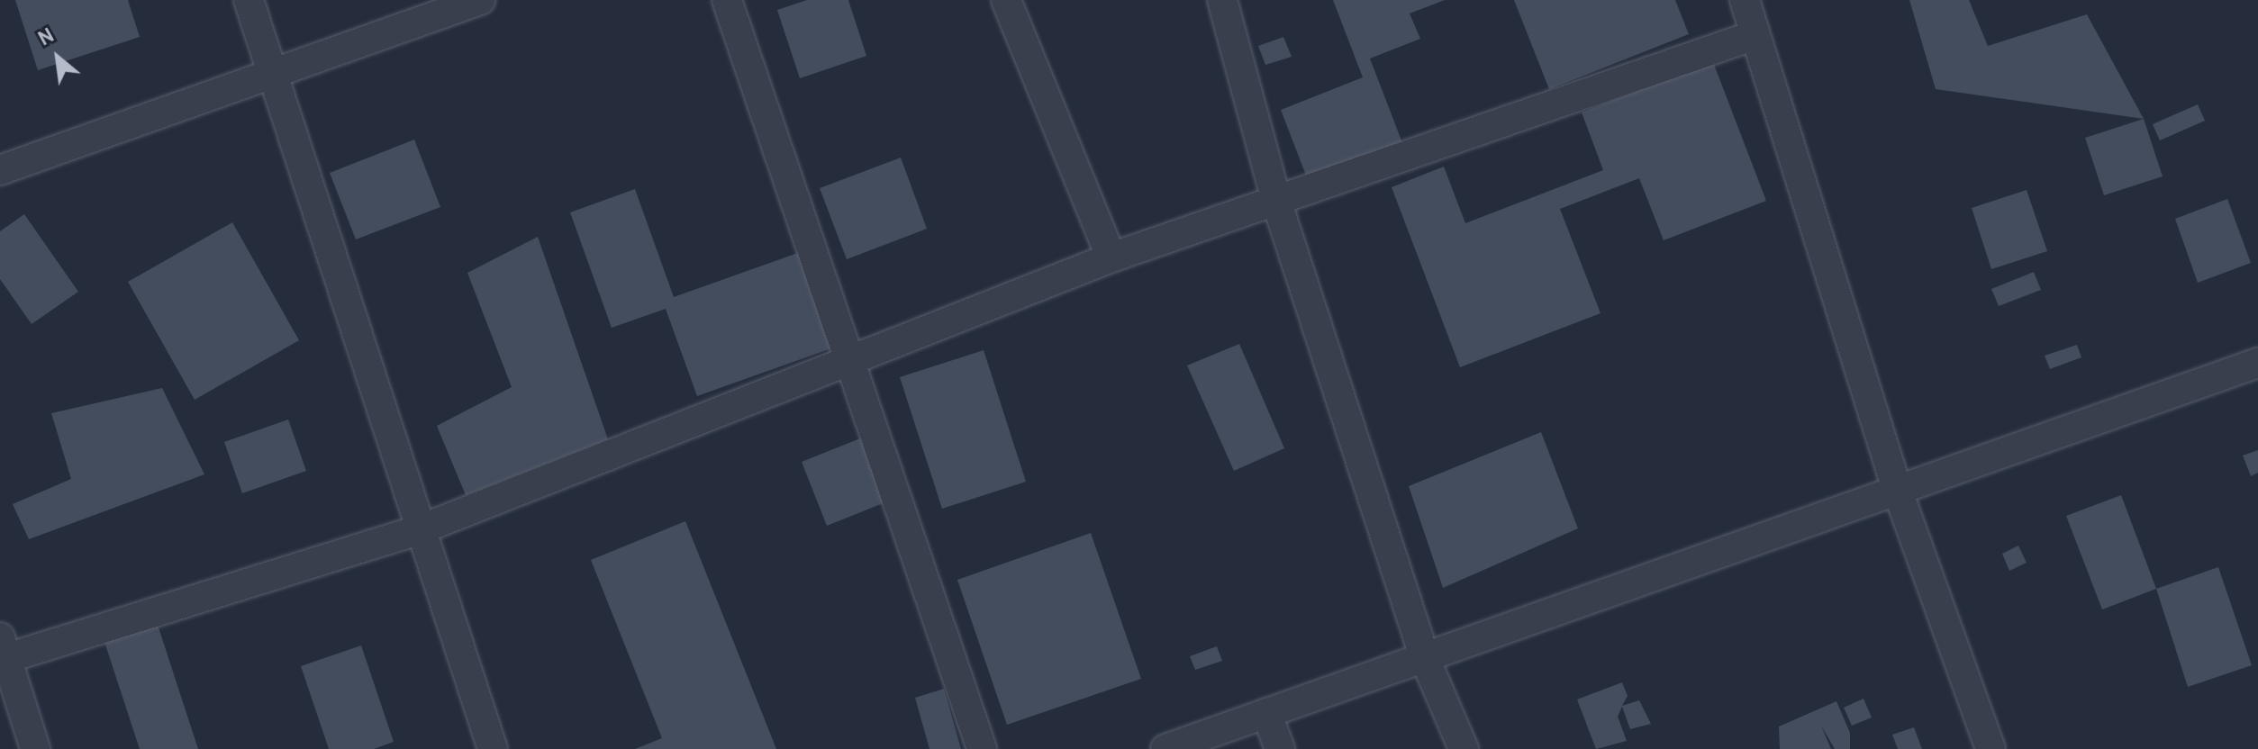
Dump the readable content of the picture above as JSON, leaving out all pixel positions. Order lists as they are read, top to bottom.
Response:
{
  "north": "top left"
}
